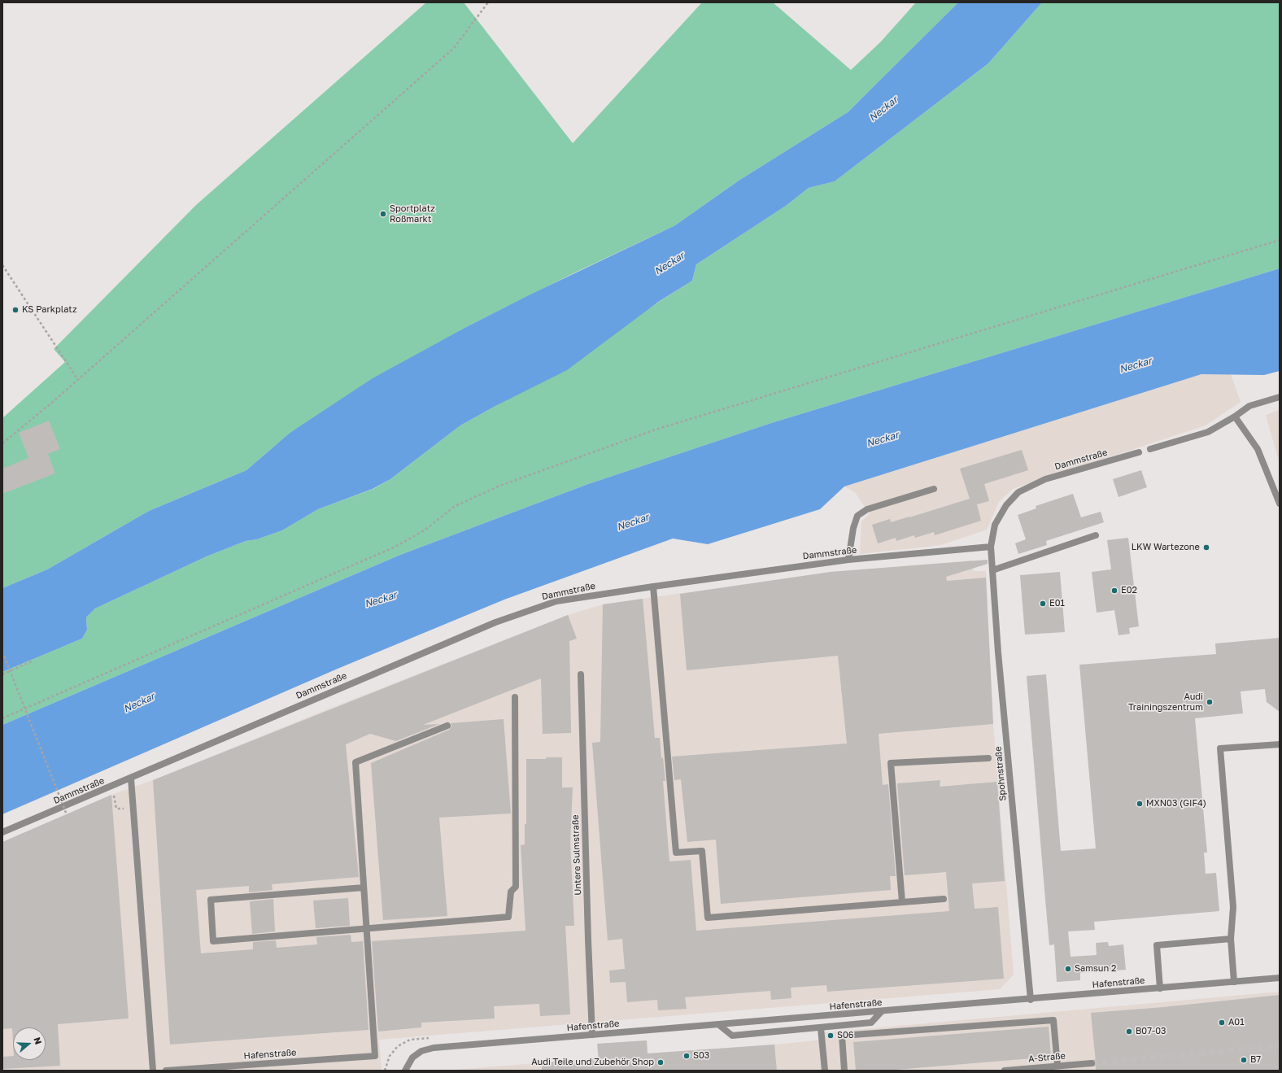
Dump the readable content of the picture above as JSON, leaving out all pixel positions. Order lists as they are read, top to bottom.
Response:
{
  "streets": {
    "street": [
      "Dammstraße",
      "Spohnstraße",
      "Untere Sulmstraße",
      "Hafenstraße",
      "A-Straße"
    ]
  },
  "crossings": [
    ["Dammstraße", "Spohnstraße"],
    ["Spohnstraße", "Hafenstraße"],
    ["Untere Sulmstraße", "Hafenstraße"]
  ],
  "water": ["Neckar"],
  "places": [
    "Sportplatz Roßmarkt",
    "KS Parkplatz",
    "LKW Wartezone",
    "E02",
    "E01",
    "Audi Trainingszentrum",
    "MXN03 (GIF4)",
    "Samsun 2",
    "A01",
    "B07-03",
    "S06",
    "S03",
    "B7",
    "Audi Teile und Zubehör Shop"
  ],
  "north": "right"
}
